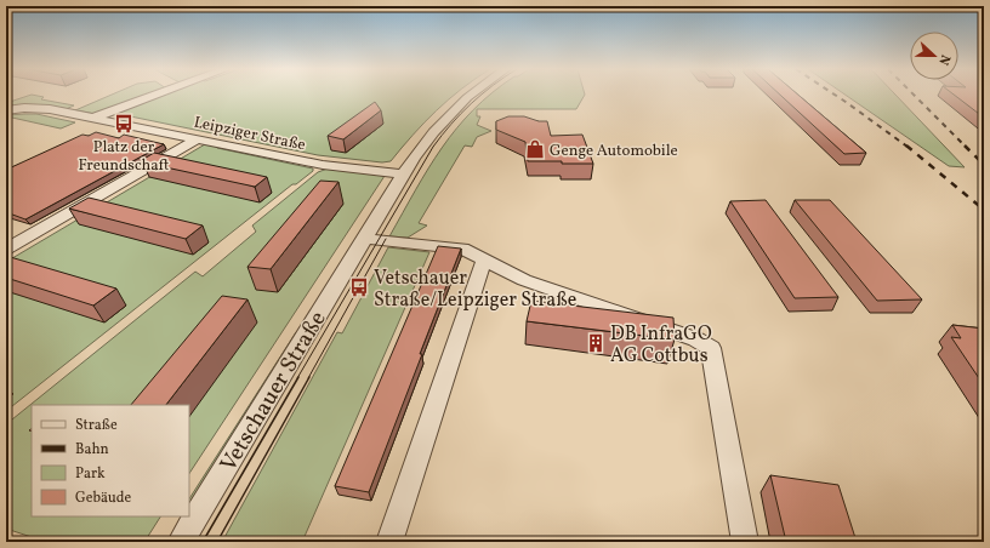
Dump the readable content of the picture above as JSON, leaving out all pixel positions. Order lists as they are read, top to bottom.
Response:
{
  "streets": {
    "street": ["Leipziger Straße", "Vetschauer Straße"]
  },
  "crossings": [
    ["Leipziger Straße", "Vetschauer Straße"]
  ],
  "places": {
    "bus stop": ["Platz der Freundschaft", "Vetschauer Straße/Leipziger Straße"],
    "shop": ["Genge Automobile"],
    "building": ["DB InfraGO AG Cottbus"]
  },
  "legend": [
    "Straße",
    "Bahn",
    "Park",
    "Gebäude"
  ],
  "north": "right"
}
